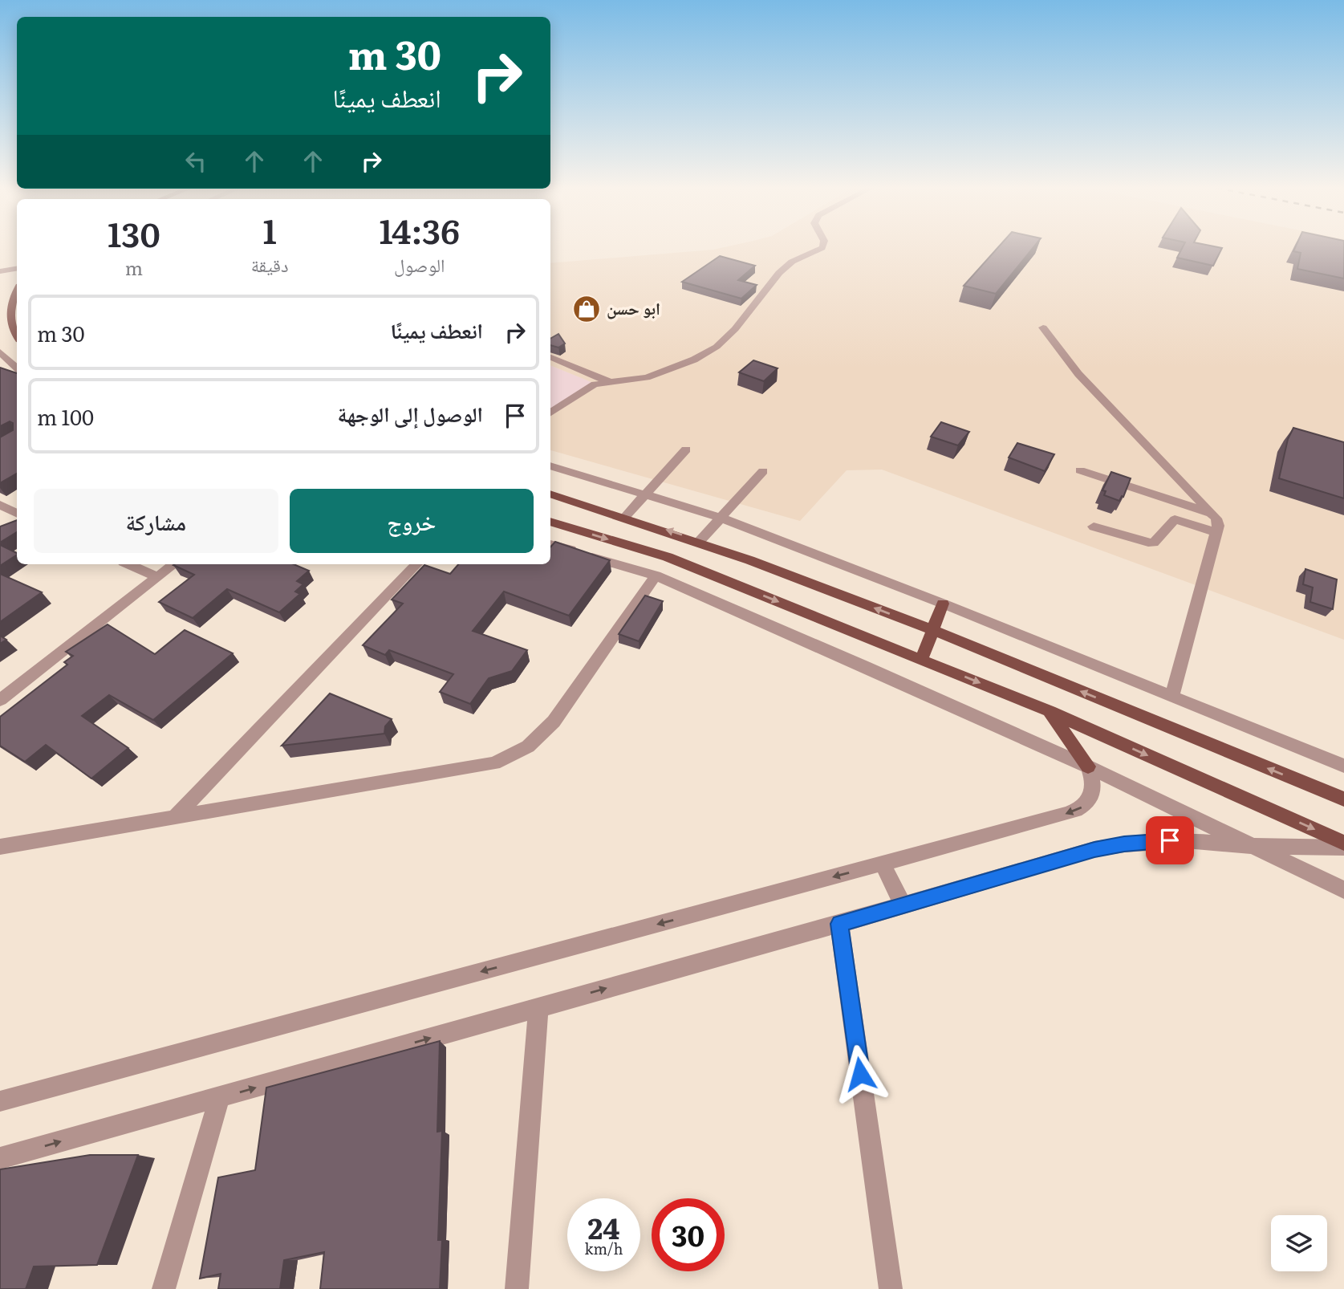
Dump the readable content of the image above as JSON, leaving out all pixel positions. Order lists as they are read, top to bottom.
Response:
{
  "places": {
    "shop": ["ابو حسن"]
  },
  "page": {
    "turn": ["30 m", "انعطف يمينًا"],
    "eta": [
      "14:36",
      "الوصول",
      "1",
      "دقيقة",
      "130",
      "m"
    ],
    "list": [
      {
        "name": "انعطف يمينًا",
        "value": "30 m"
      },
      {
        "name": "الوصول إلى الوجهة",
        "value": "100 m"
      }
    ],
    "buttons": ["خروج", "مشاركة"],
    "speed": "24 km/h",
    "limit": "30"
  }
}
